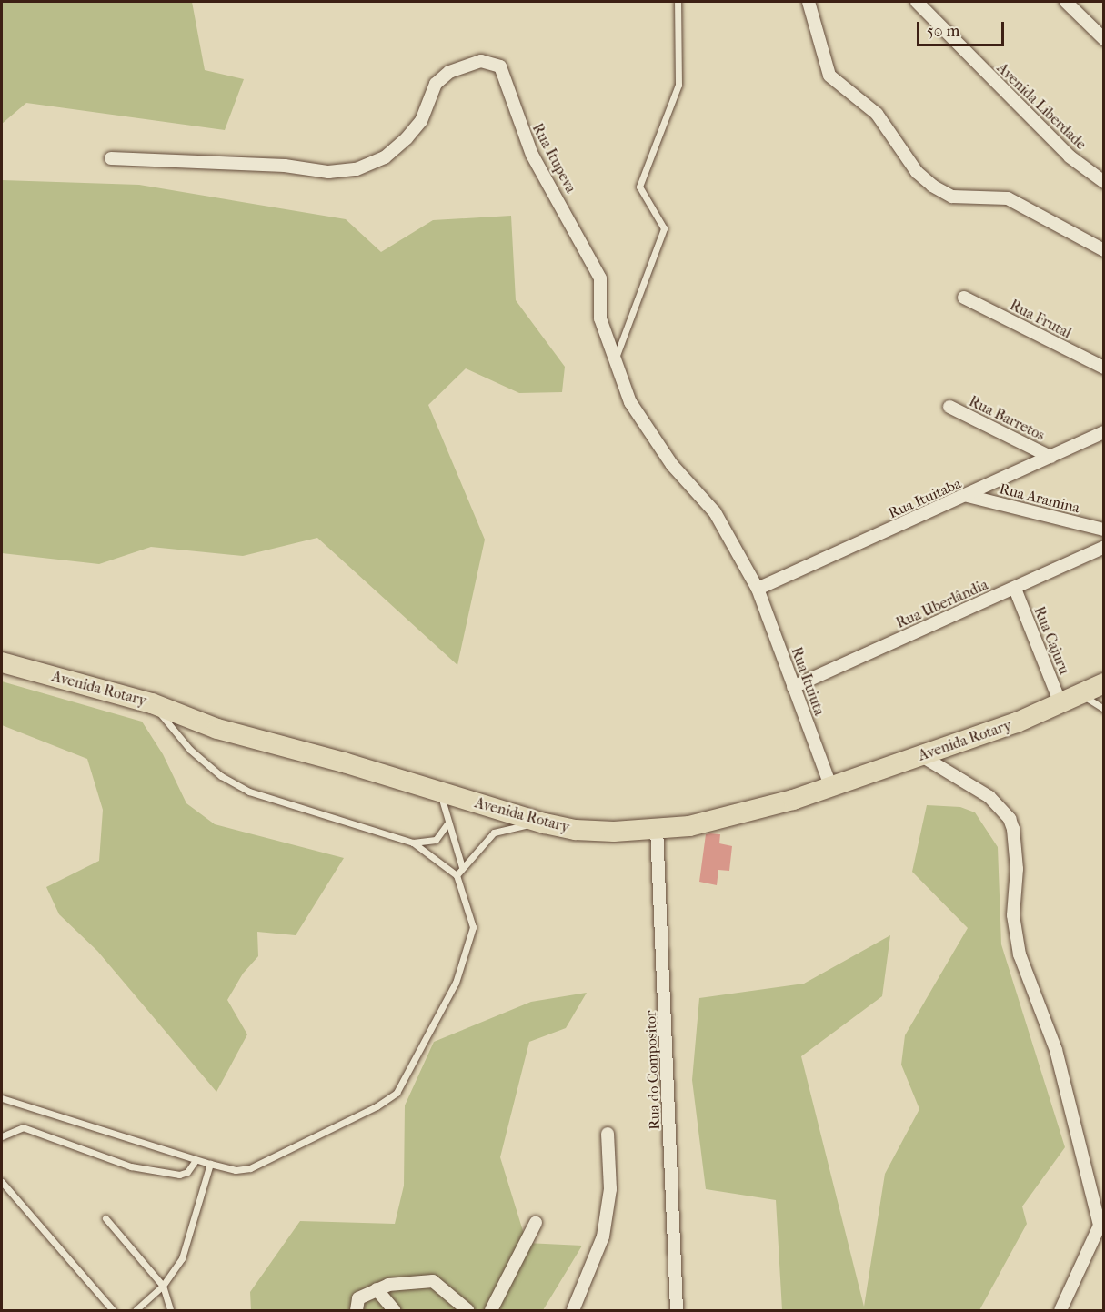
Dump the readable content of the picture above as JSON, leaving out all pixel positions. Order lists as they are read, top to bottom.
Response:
{
  "streets": {
    "main road": ["Avenida Rotary"],
    "street": [
      "Avenida Liberdade",
      "Rua Itupeva",
      "Rua Frutal",
      "Rua Barretos",
      "Rua Ituitaba",
      "Rua Aramina",
      "Rua Uberlândia",
      "Rua Cajuru",
      "Rua Ituiuta",
      "Rua do Compositor"
    ]
  },
  "crossings": [
    ["Rua Itupeva", "Rua Ituitaba"],
    ["Rua Itupeva", "Rua Ituiuta"],
    ["Rua Barretos", "Rua Ituitaba"],
    ["Rua Ituitaba", "Rua Aramina"],
    ["Rua Ituitaba", "Rua Ituiuta"],
    ["Rua Uberlândia", "Rua Cajuru"],
    ["Rua Uberlândia", "Rua Ituiuta"],
    ["Rua Cajuru", "Avenida Rotary"],
    ["Rua Ituiuta", "Avenida Rotary"],
    ["Avenida Rotary", "Rua do Compositor"]
  ],
  "scale_bar": "50 m"
}
